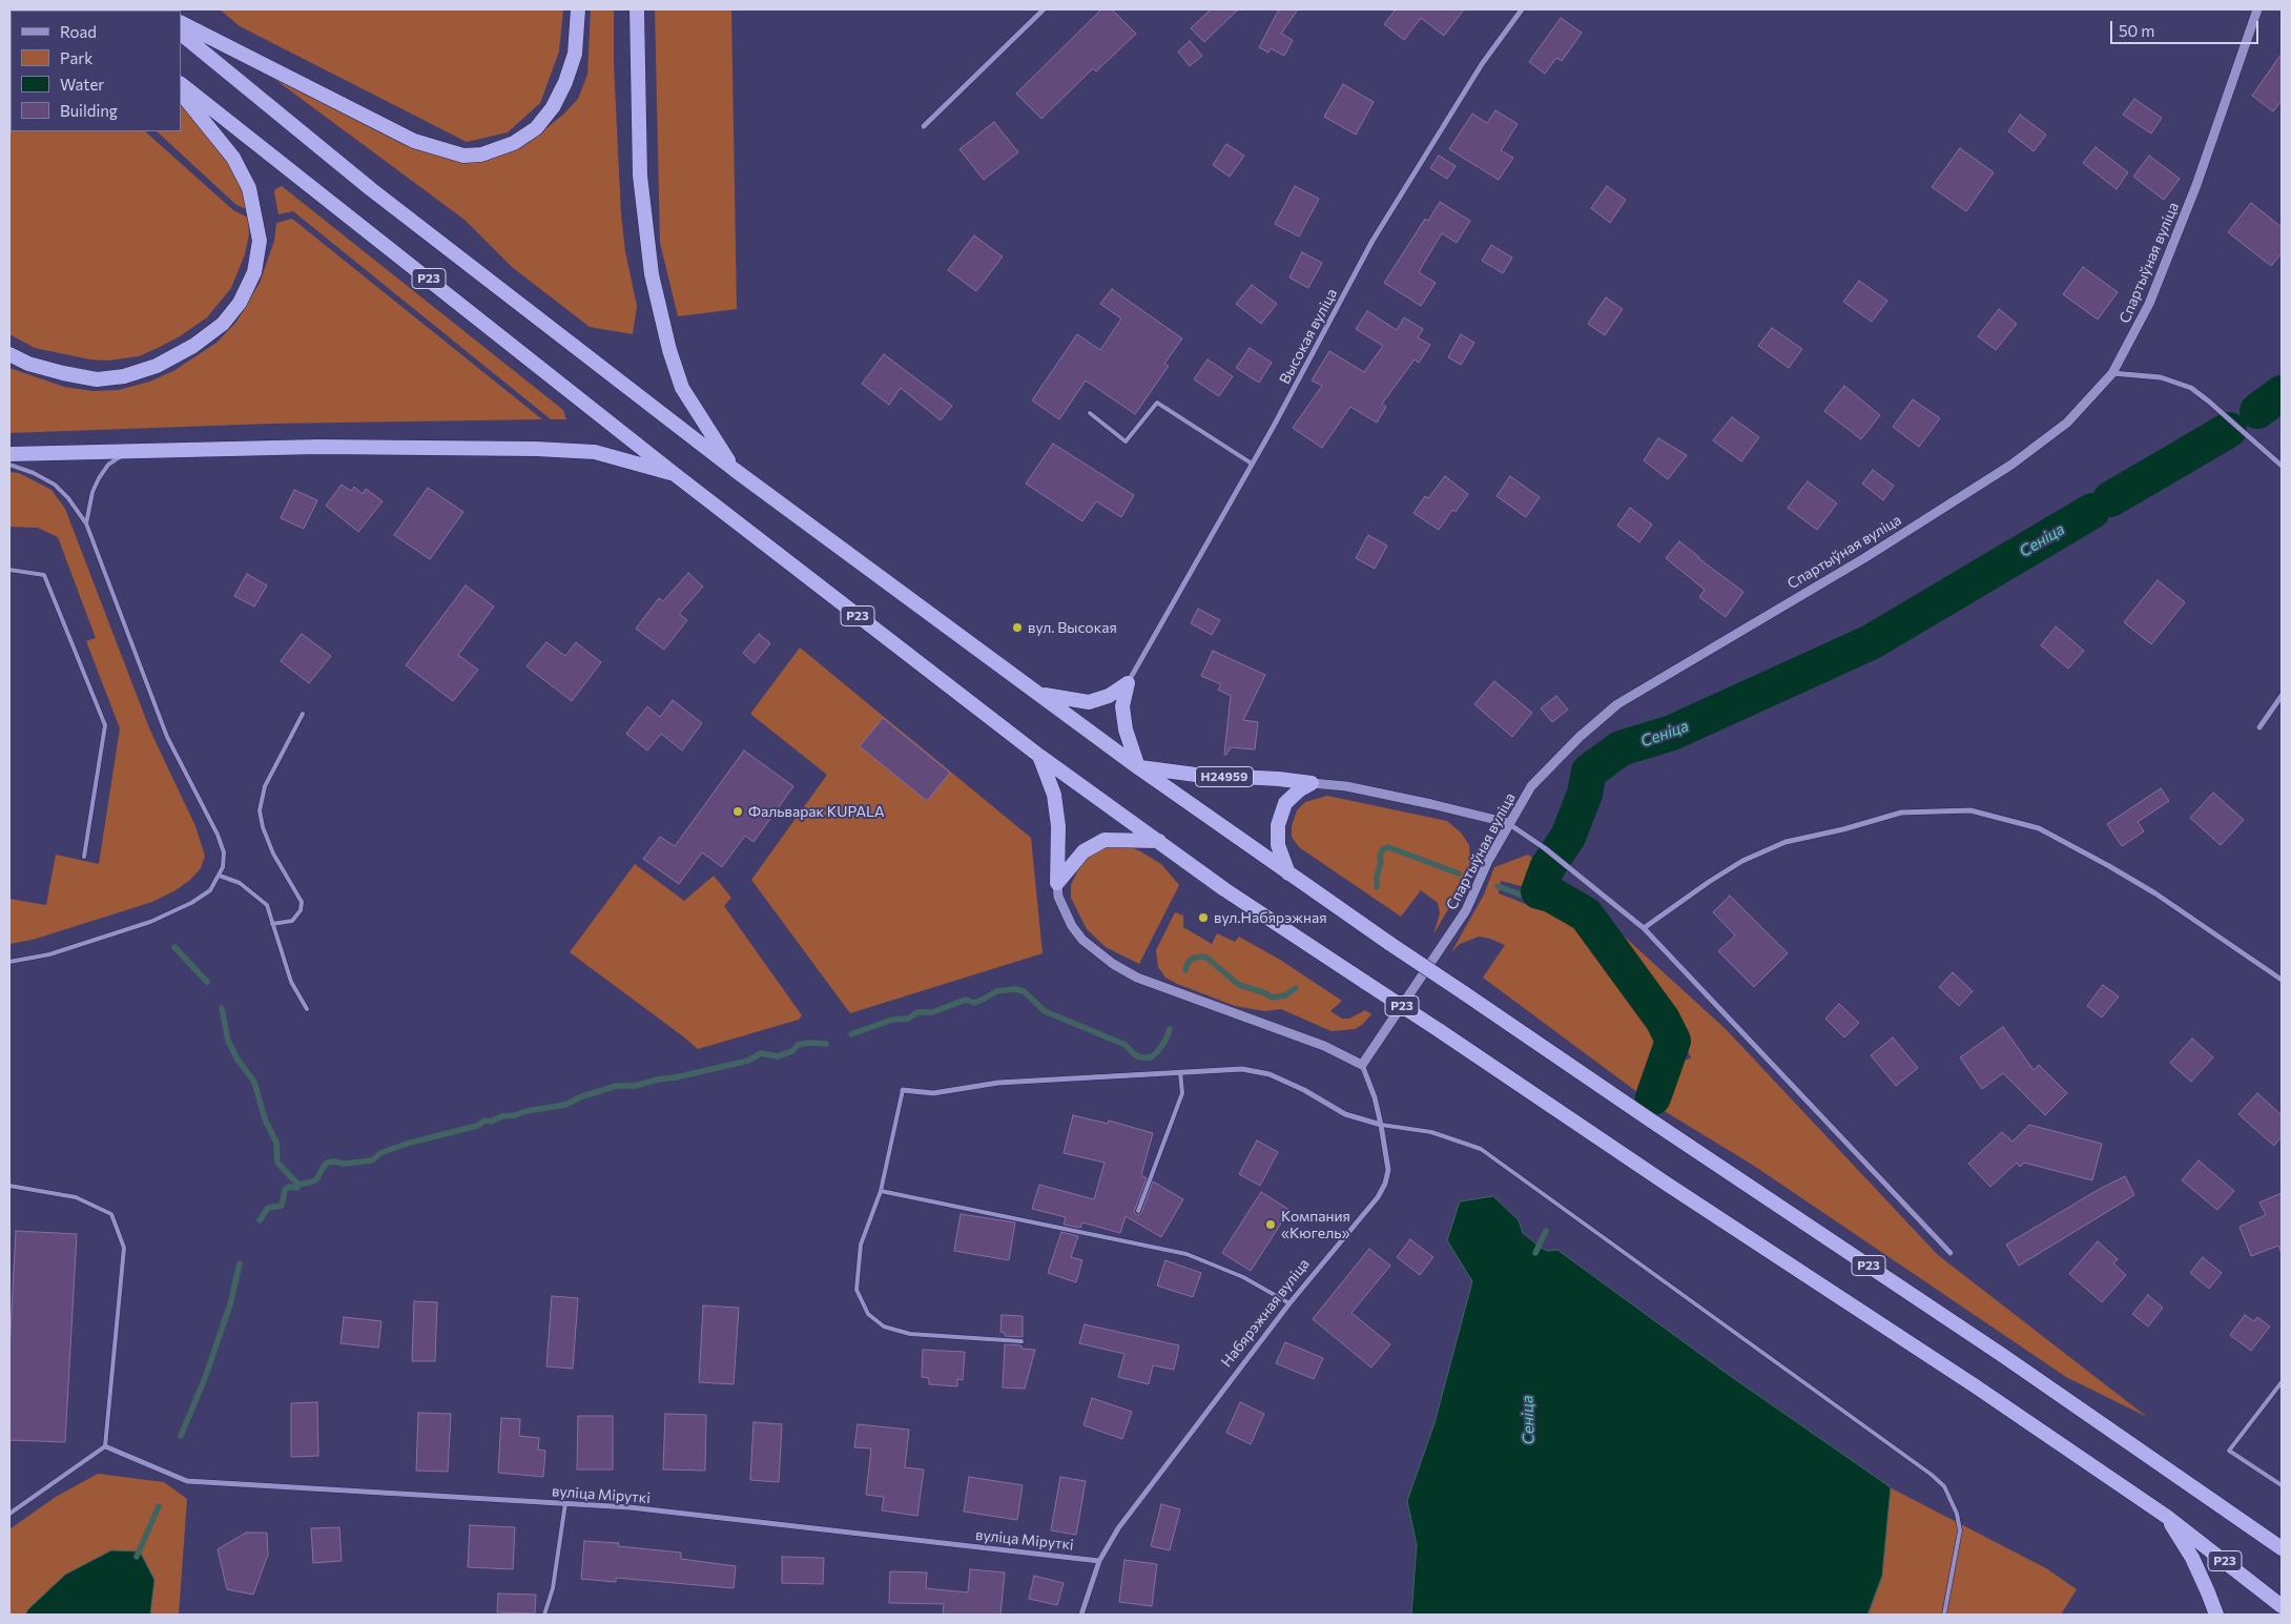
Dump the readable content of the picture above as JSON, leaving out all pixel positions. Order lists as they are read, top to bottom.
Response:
{
  "streets": {
    "highway": ["Р23", "Н24959"],
    "street": [
      "Спартыўная вуліца",
      "Высокая вуліца",
      "Набярэжная вуліца",
      "вуліца Міруткі"
    ]
  },
  "crossings": [
    ["Спартыўная вуліца", "Н24959"],
    ["Спартыўная вуліца", "Набярэжная вуліца"],
    ["Р23", "Н24959"],
    ["Набярэжная вуліца", "вуліца Міруткі"]
  ],
  "water": ["Сеніца"],
  "places": [
    "вул. Высокая",
    "Фальварак KUPALA",
    "вул.Набярэжная",
    "Компания «Кюгель»"
  ],
  "legend": [
    "Road",
    "Park",
    "Water",
    "Building"
  ],
  "scale_bar": "50 m"
}
